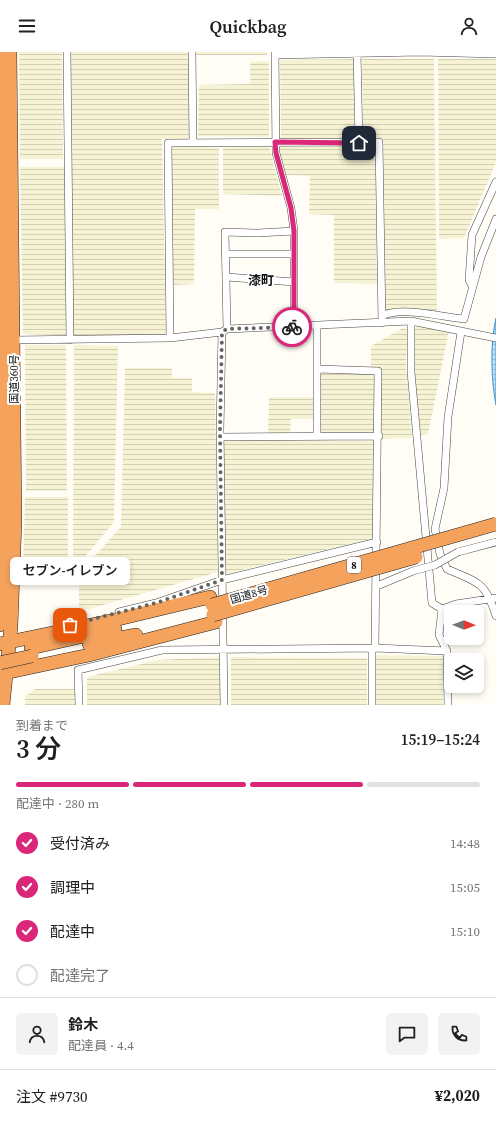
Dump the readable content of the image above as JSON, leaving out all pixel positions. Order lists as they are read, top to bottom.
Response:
{
  "streets": {
    "highway": ["国道360号", "8", "国道8号"]
  },
  "crossings": [
    ["国道360号", "国道8号"]
  ],
  "districts": ["漆町"],
  "places": ["セブン-イレブン"],
  "north": "right",
  "page": {
    "header": "Quickbag",
    "bubble": "セブン-イレブン",
    "heading": ["3 分", "到着まで", "15:19–15:24"],
    "panel": [
      "鈴木",
      "配達員 · 4.4",
      "注文 #9730",
      "¥2,020"
    ],
    "bar": "配達中 · 280 m",
    "list": [
      ["受付済み", "14:48"],
      ["調理中", "15:05"],
      ["配達中", "15:10"],
      "配達完了"
    ]
  }
}
